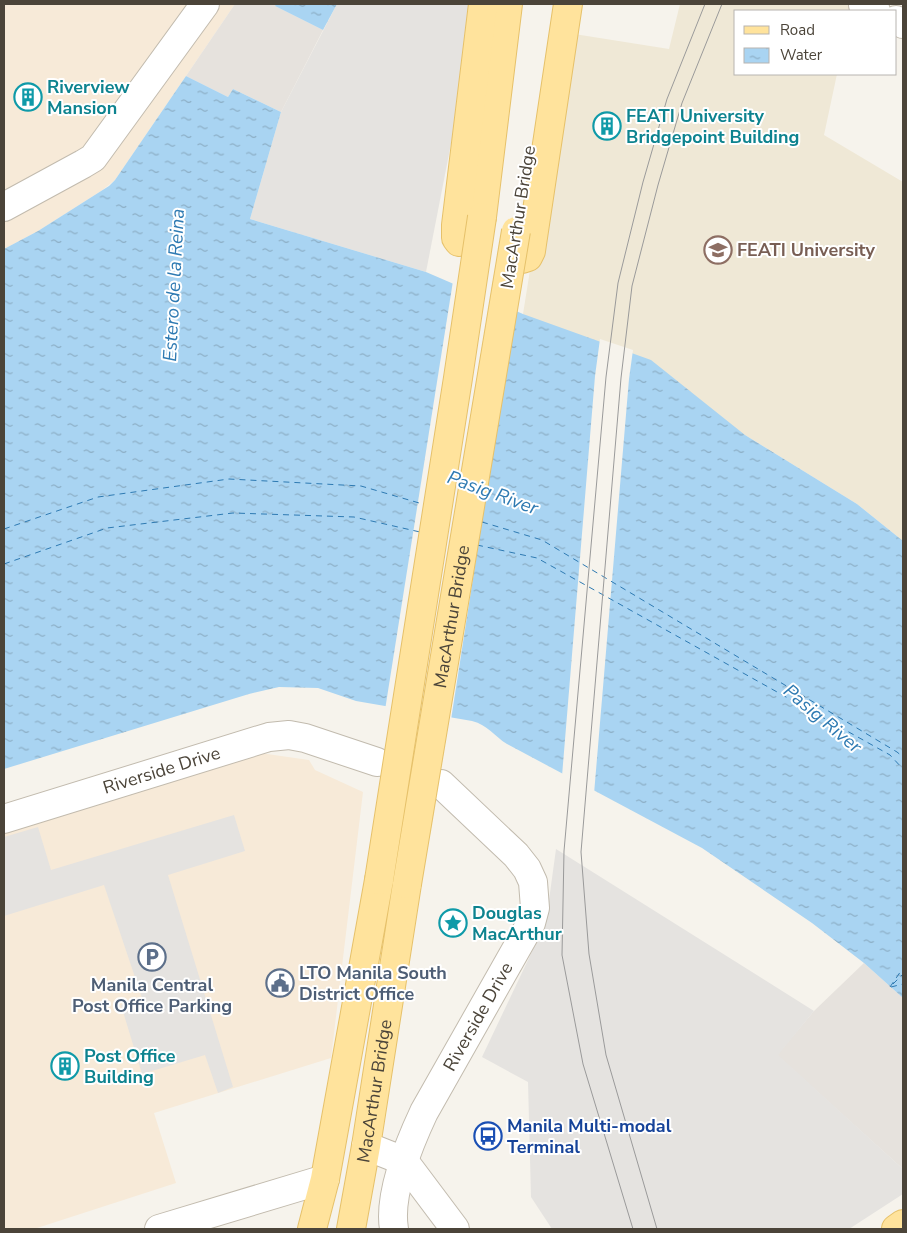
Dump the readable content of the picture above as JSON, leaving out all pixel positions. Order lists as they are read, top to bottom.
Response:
{
  "streets": {
    "main road": ["MacArthur Bridge"],
    "street": ["Riverside Drive"]
  },
  "water": ["Estero de la Reina", "Pasig River"],
  "places": {
    "building": ["Riverview Mansion", "FEATI University Bridgepoint Building", "Post Office Building"],
    "school or university": ["FEATI University"],
    "place": ["Douglas MacArthur"],
    "parking": ["Manila Central Post Office Parking"],
    "public building": ["LTO Manila South District Office"],
    "bus stop": ["Manila Multi-modal Terminal"]
  },
  "legend": ["Road", "Water"]
}
